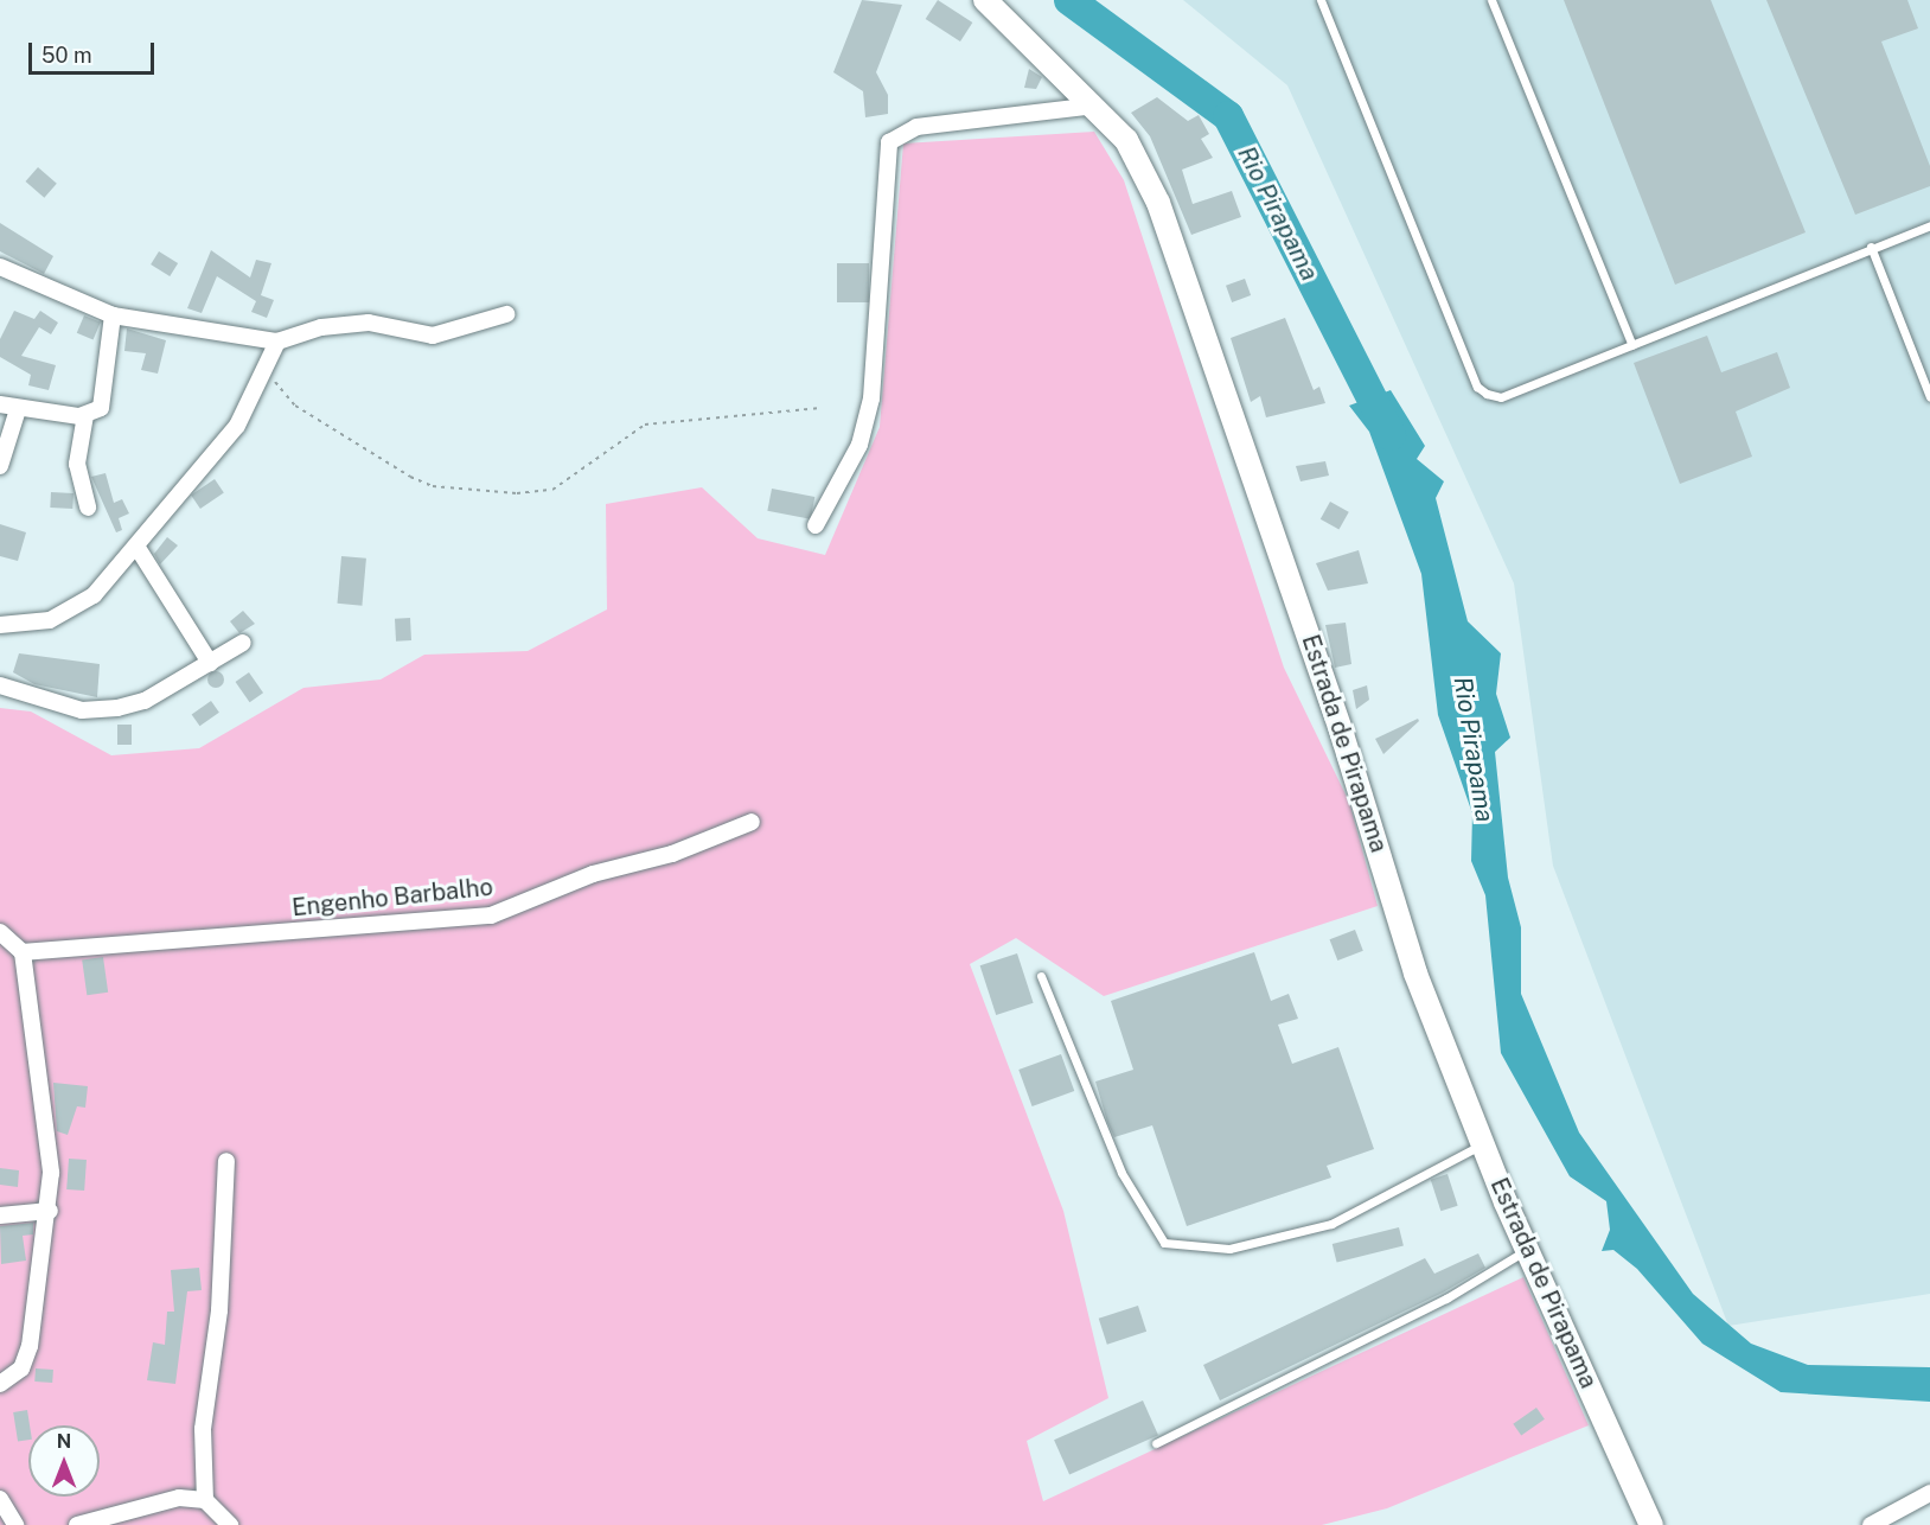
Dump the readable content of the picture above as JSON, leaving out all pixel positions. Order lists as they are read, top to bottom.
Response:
{
  "streets": {
    "main road": ["Estrada de Pirapama"],
    "street": ["Engenho Barbalho"]
  },
  "water": ["Rio Pirapama"],
  "scale_bar": "50 m",
  "north": "top"
}
